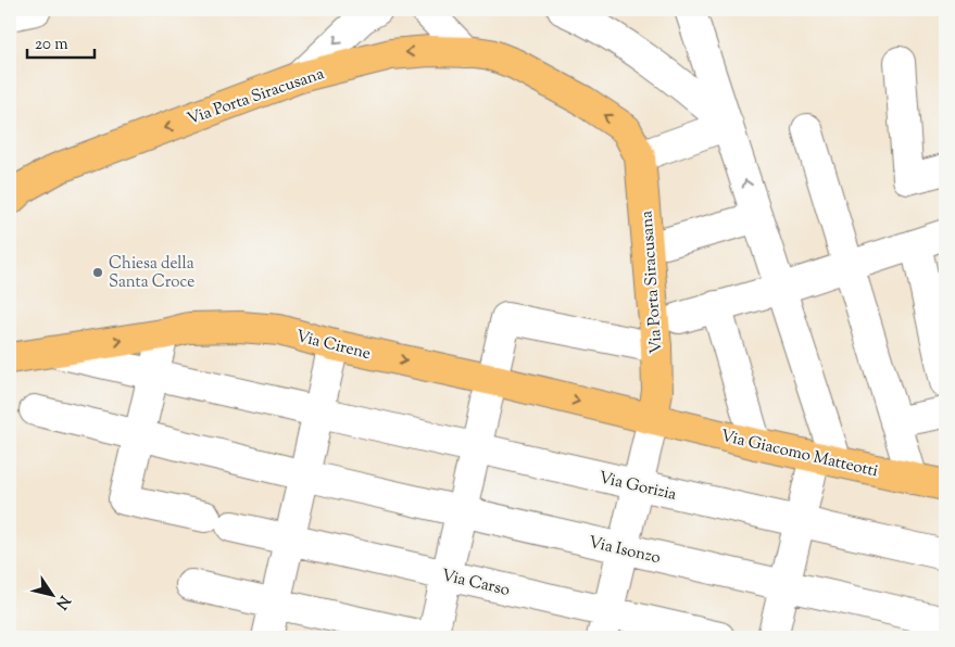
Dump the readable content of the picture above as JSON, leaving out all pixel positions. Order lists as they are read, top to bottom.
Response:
{
  "streets": {
    "main road": ["Via Porta Siracusana", "Via Cirene", "Via Giacomo Matteotti"],
    "street": ["Via Gorizia", "Via Isonzo", "Via Carso"]
  },
  "crossings": [
    ["Via Porta Siracusana", "Via Cirene"],
    ["Via Porta Siracusana", "Via Giacomo Matteotti"],
    ["Via Cirene", "Via Giacomo Matteotti"],
    ["Via Cirene", "Via Gorizia"],
    ["Via Isonzo", "Via Carso"]
  ],
  "one_way": ["Via Porta Siracusana", "Via Cirene"],
  "places": ["Chiesa della Santa Croce"],
  "scale_bar": "20 m",
  "north": "bottom right"
}
